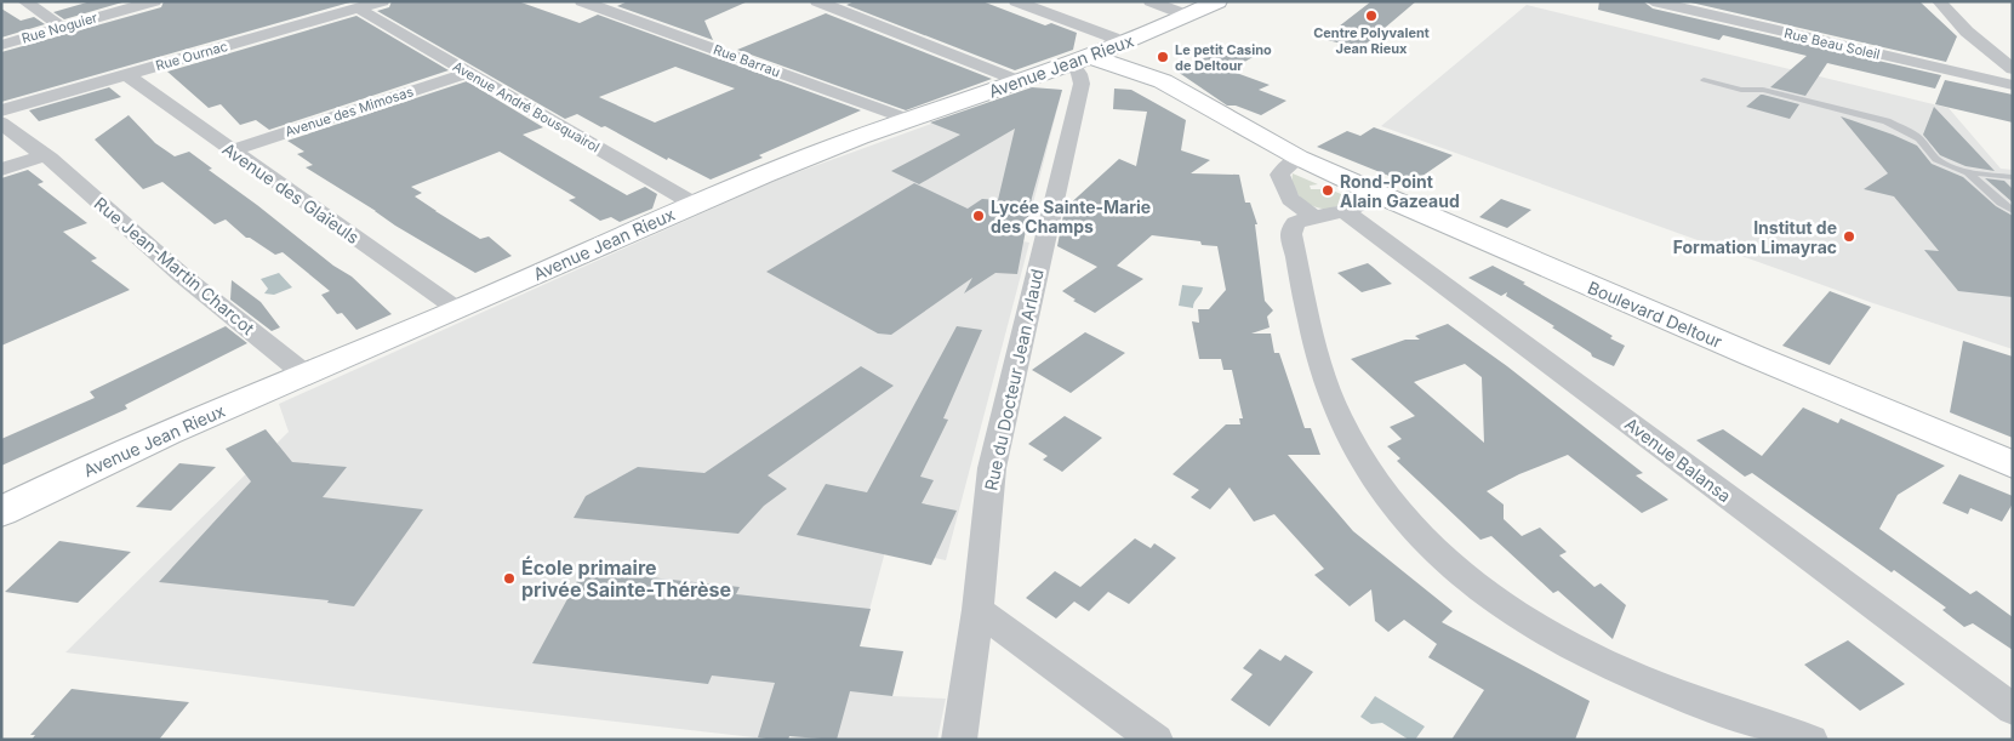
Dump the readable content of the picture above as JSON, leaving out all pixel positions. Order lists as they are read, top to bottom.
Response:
{
  "streets": {
    "main road": ["Avenue Jean Rieux", "Boulevard Deltour"],
    "street": [
      "Rue Noguier",
      "Rue Beau Soleil",
      "Rue Ournac",
      "Rue Barrau",
      "Avenue André Bousquairol",
      "Avenue des Mimosas",
      "Avenue des Glaïeuls",
      "Rue Jean-Martin Charcot",
      "Rue du Docteur Jean Arlaud",
      "Avenue Balansa"
    ]
  },
  "crossings": [
    ["Rue Ournac", "Avenue André Bousquairol"],
    ["Rue Ournac", "Avenue des Glaïeuls"],
    ["Rue Barrau", "Avenue Jean Rieux"],
    ["Avenue Jean Rieux", "Avenue André Bousquairol"],
    ["Avenue Jean Rieux", "Avenue des Glaïeuls"],
    ["Avenue Jean Rieux", "Rue Jean-Martin Charcot"],
    ["Avenue Jean Rieux", "Boulevard Deltour"],
    ["Avenue Jean Rieux", "Rue du Docteur Jean Arlaud"],
    ["Avenue André Bousquairol", "Avenue des Mimosas"],
    ["Avenue des Mimosas", "Avenue des Glaïeuls"],
    ["Boulevard Deltour", "Rue du Docteur Jean Arlaud"]
  ],
  "places": [
    "Centre Polyvalent Jean Rieux",
    "Le petit Casino de Deltour",
    "Rond-Point Alain Gazeaud",
    "Lycée Sainte-Marie des Champs",
    "Institut de Formation Limayrac",
    "École primaire privée Sainte-Thérèse"
  ]
}
